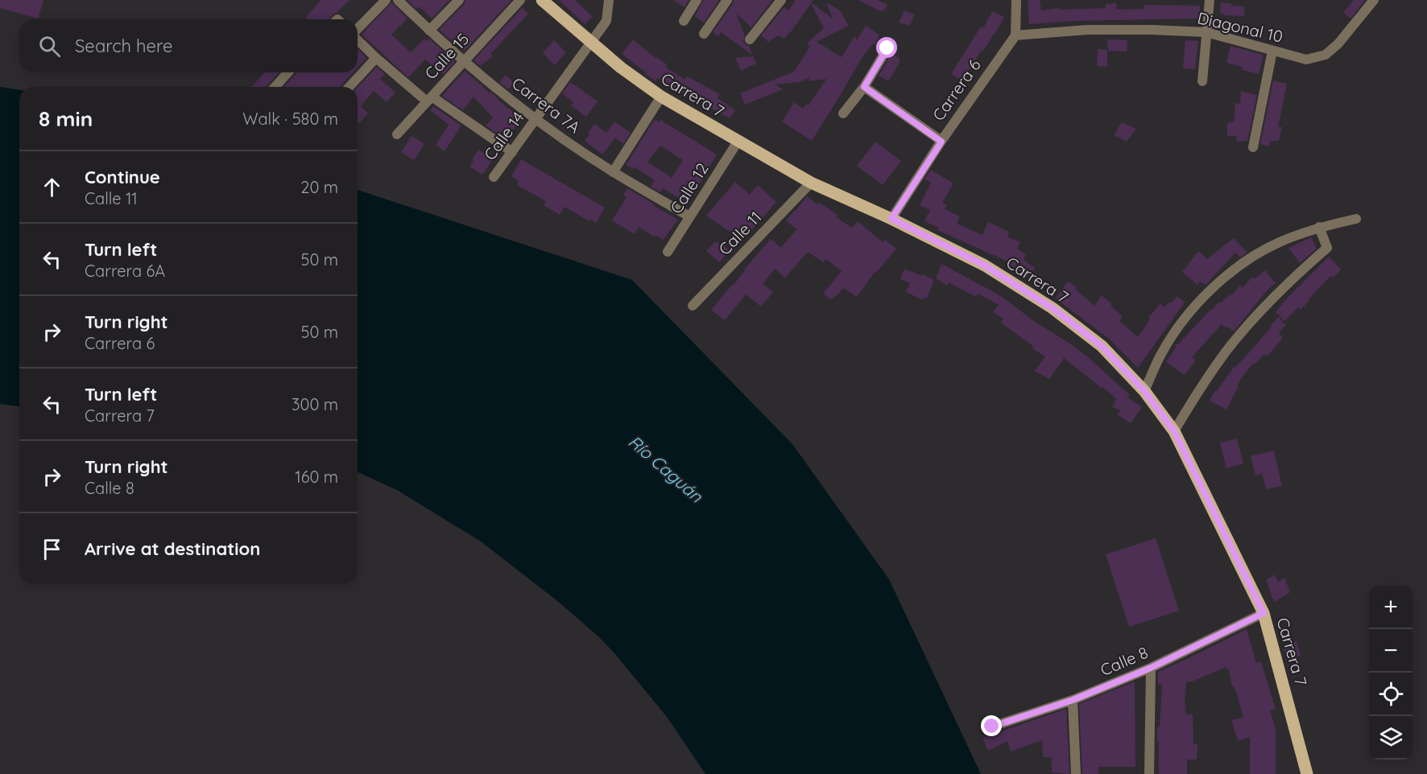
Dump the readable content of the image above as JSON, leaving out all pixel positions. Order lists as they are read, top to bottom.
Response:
{
  "streets": {
    "main road": ["Carrera 7"],
    "street": [
      "Diagonal 10",
      "Calle 15",
      "Carrera 6",
      "Carrera 7A",
      "Calle 14",
      "Calle 12",
      "Calle 11",
      "Calle 8"
    ]
  },
  "crossings": [
    ["Diagonal 10", "Carrera 6"],
    ["Calle 15", "Carrera 7A"],
    ["Carrera 6", "Carrera 7"],
    ["Carrera 7", "Calle 14"],
    ["Carrera 7", "Calle 12"],
    ["Carrera 7", "Calle 11"],
    ["Carrera 7", "Calle 8"],
    ["Carrera 7A", "Calle 14"],
    ["Carrera 7A", "Calle 12"]
  ],
  "water": ["Río Caguán"],
  "page": {
    "search": "Search here",
    "heading": ["8 min", "Walk · 580 m"],
    "list": [
      ["Continue", "Calle 11", "20 m"],
      ["Turn left", "Carrera 6A", "50 m"],
      ["Turn right", "Carrera 6", "50 m"],
      ["Turn left", "Carrera 7", "300 m"],
      ["Turn right", "Calle 8", "160 m"],
      "Arrive at destination"
    ],
    "map_buttons": ["+", "−"]
  }
}
